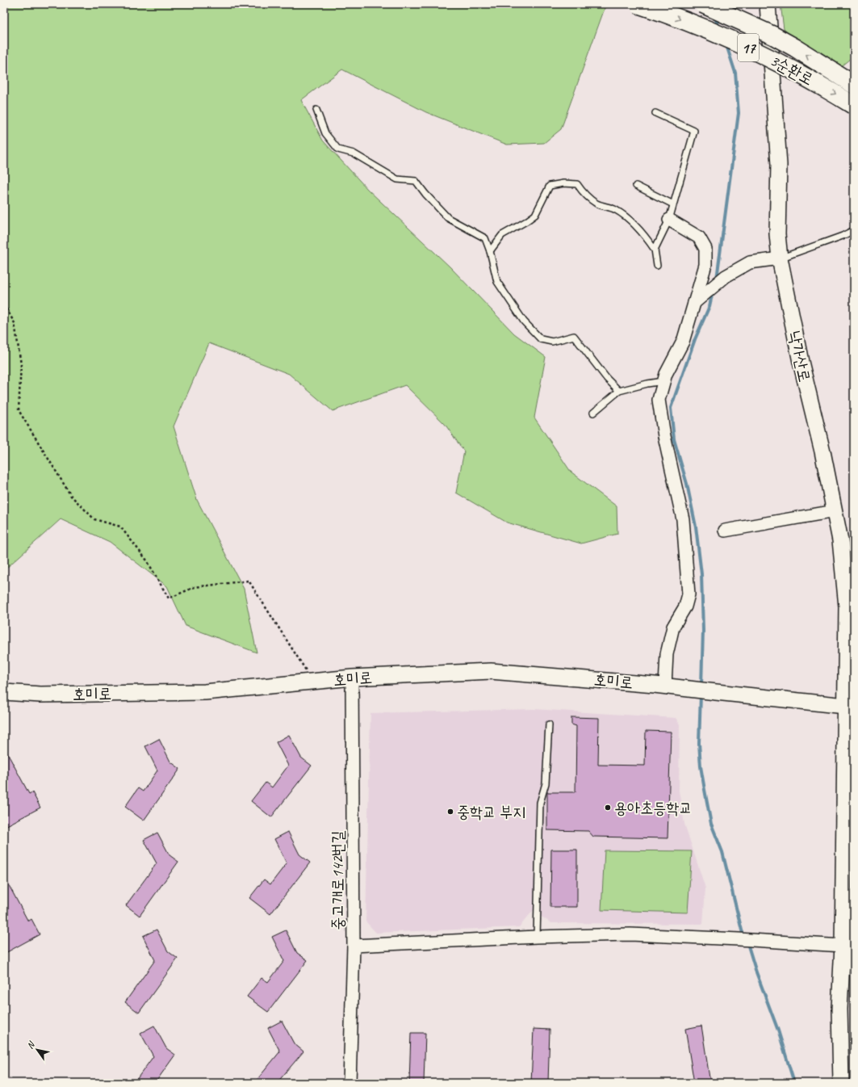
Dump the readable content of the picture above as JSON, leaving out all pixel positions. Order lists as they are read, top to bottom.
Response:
{
  "streets": {
    "highway": ["17", "3순환로"],
    "street": ["낙가산로", "호미로", "중고개로142번길"]
  },
  "crossings": [
    ["낙가산로", "호미로"],
    ["호미로", "중고개로142번길"]
  ],
  "places": ["용아초등학교", "중학교 부지"],
  "north": "top left"
}
